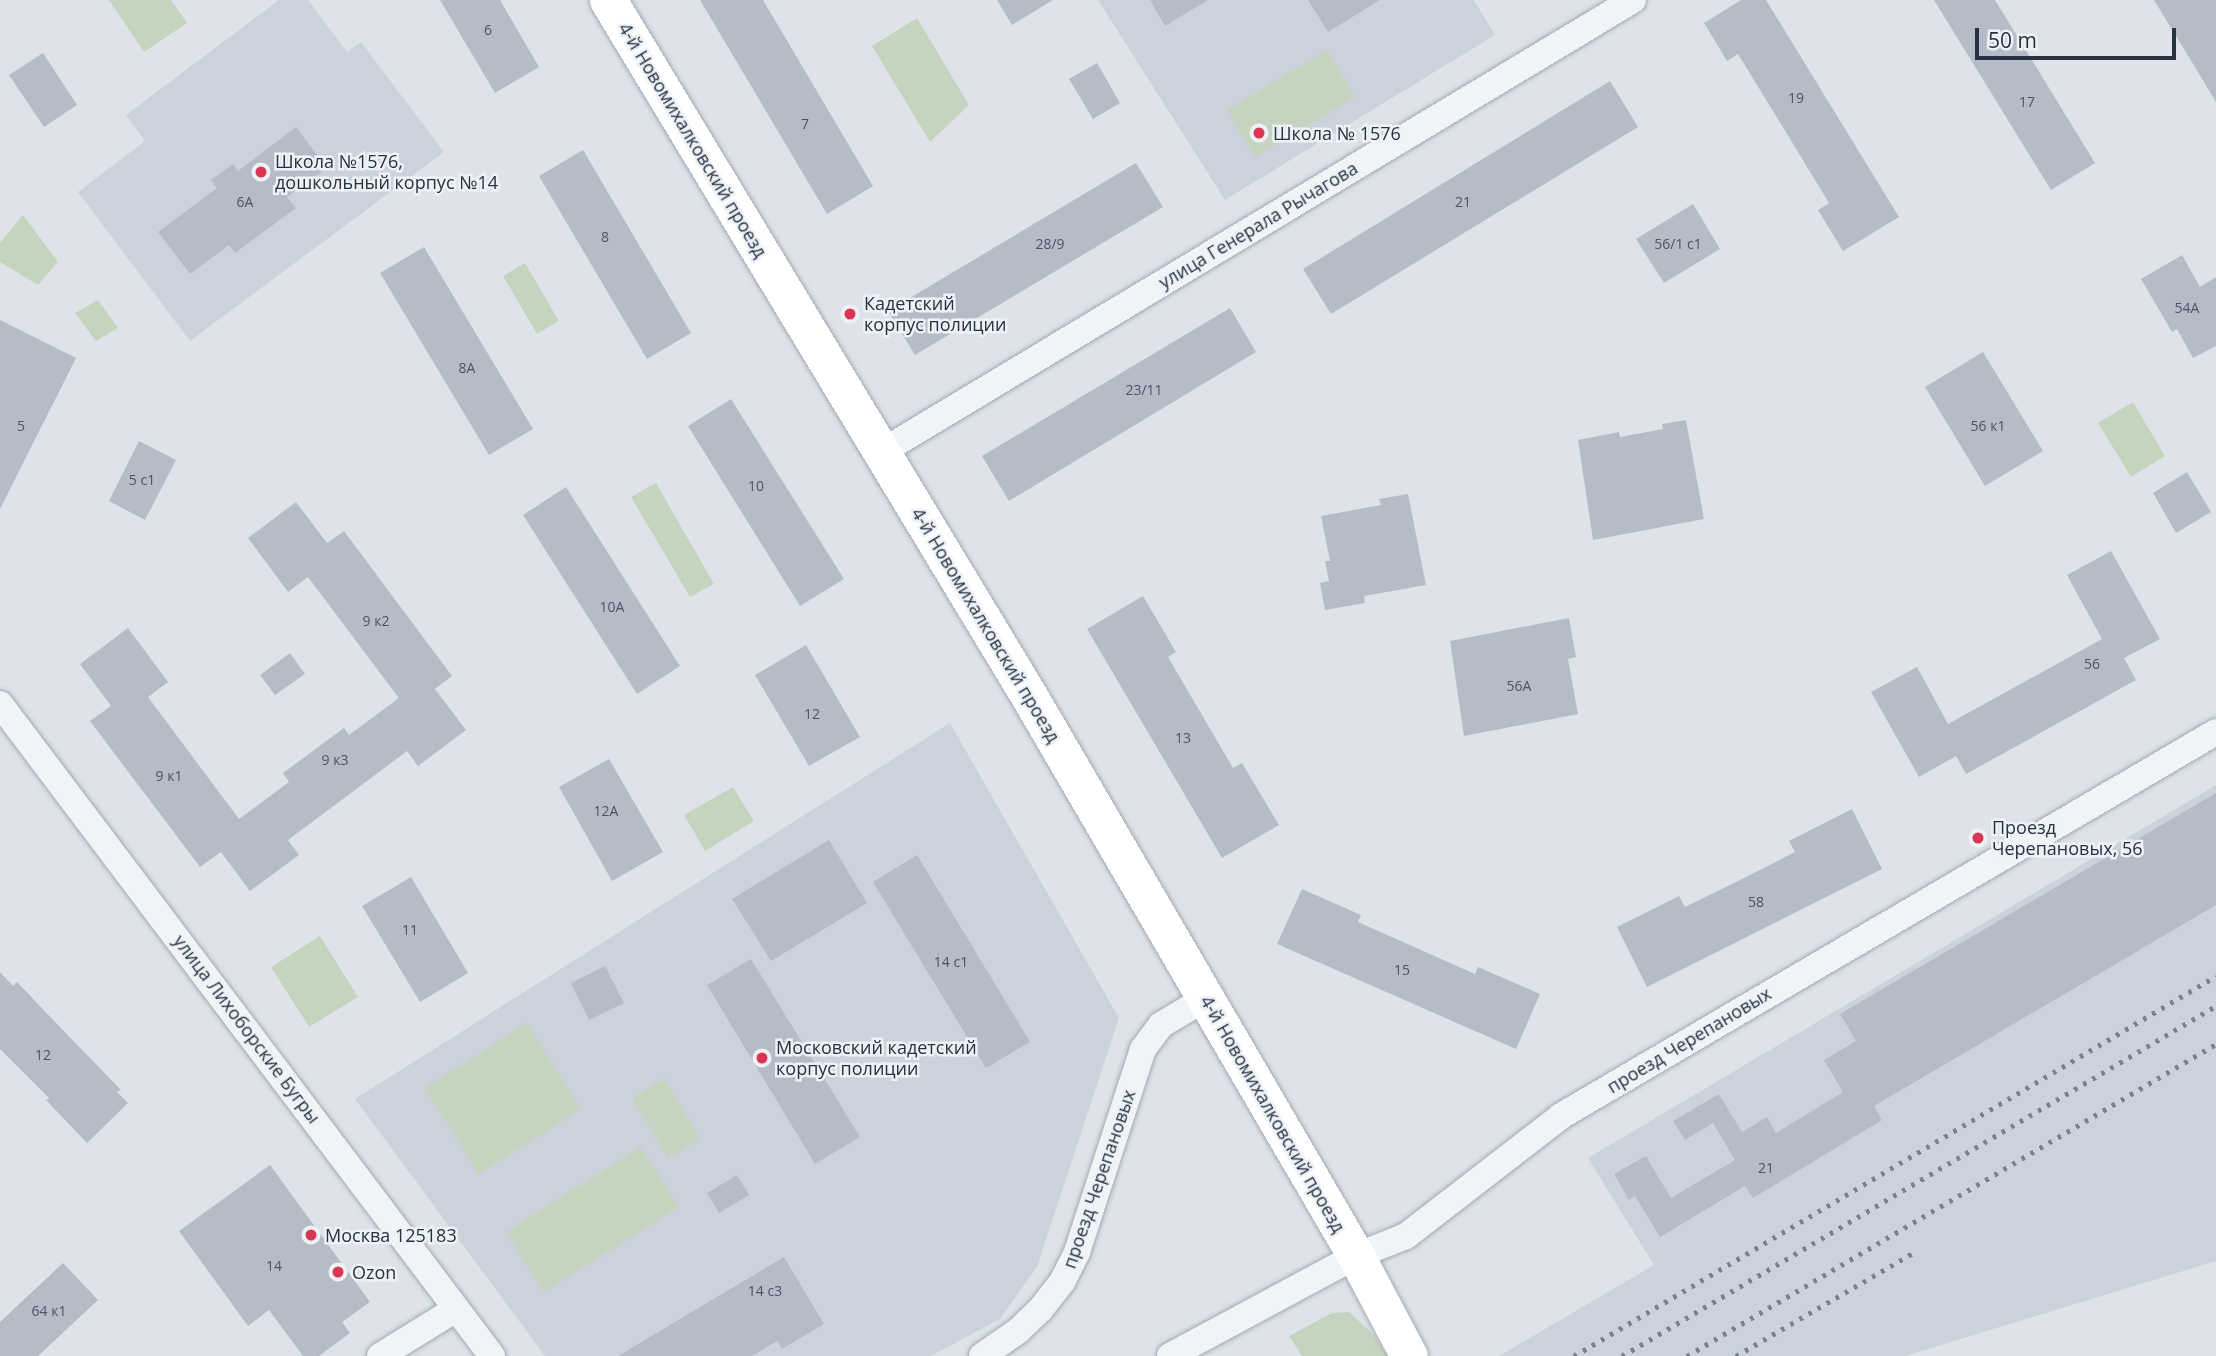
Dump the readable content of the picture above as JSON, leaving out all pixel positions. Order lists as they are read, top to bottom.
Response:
{
  "streets": {
    "street": [
      "4-й Новомихалковский проезд",
      "улица Генерала Рычагова",
      "улица Лихоборские Бугры",
      "проезд Черепановых"
    ]
  },
  "crossings": [
    ["4-й Новомихалковский проезд", "улица Генерала Рычагова"],
    ["4-й Новомихалковский проезд", "проезд Черепановых"]
  ],
  "places": [
    "Школа № 1576",
    "Школа №1576, дошкольный корпус №14",
    "Кадетский корпус полиции",
    "Проезд Черепановых, 56",
    "Московский кадетский корпус полиции",
    "Москва 125183",
    "Ozon"
  ],
  "house_numbers": [
    "6",
    "19",
    "17",
    "7",
    "6А",
    "21",
    "8",
    "28/9",
    "56/1 с1",
    "54А",
    "8А",
    "23/11",
    "5",
    "56 к1",
    "5 с1",
    "10",
    "10А",
    "9 к2",
    "56",
    "56А",
    "12",
    "13",
    "9 к3",
    "9 к1",
    "12А",
    "58",
    "11",
    "14 с1",
    "15",
    "12",
    "21",
    "14",
    "14 с3",
    "64 к1"
  ],
  "scale_bar": "50 m"
}
